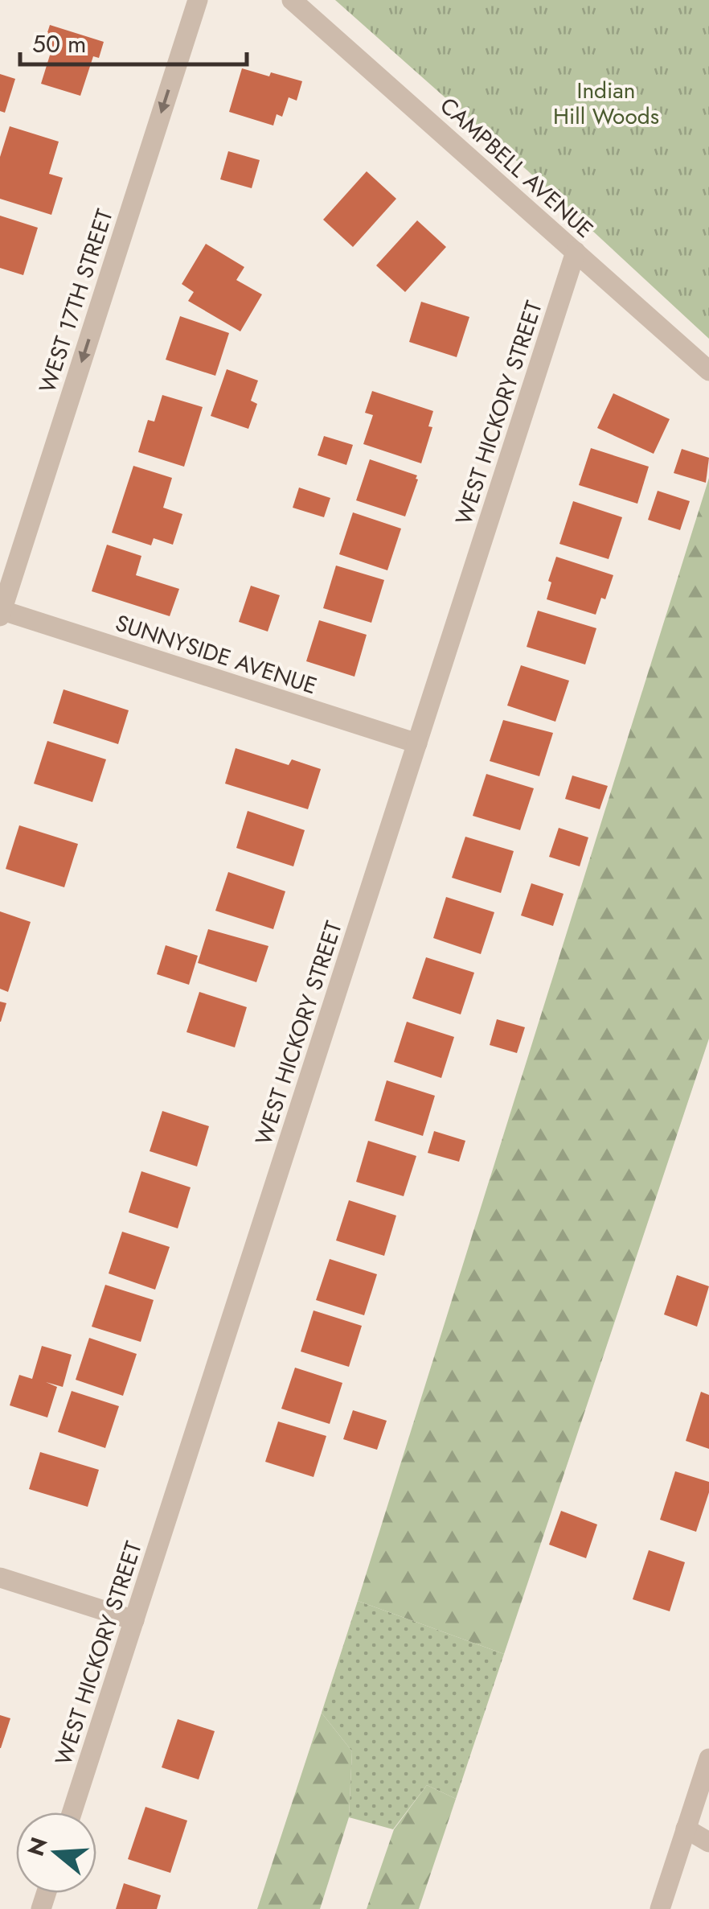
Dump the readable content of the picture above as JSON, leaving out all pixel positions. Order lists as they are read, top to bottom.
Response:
{
  "streets": {
    "street": [
      "CAMPBELL AVENUE",
      "WEST 17TH STREET",
      "WEST HICKORY STREET",
      "SUNNYSIDE AVENUE"
    ]
  },
  "crossings": [
    ["CAMPBELL AVENUE", "WEST HICKORY STREET"],
    ["WEST 17TH STREET", "SUNNYSIDE AVENUE"],
    ["WEST HICKORY STREET", "SUNNYSIDE AVENUE"]
  ],
  "one_way": ["WEST 17TH STREET"],
  "parks": ["Indian Hill Woods"],
  "scale_bar": "50 m",
  "north": "left"
}
